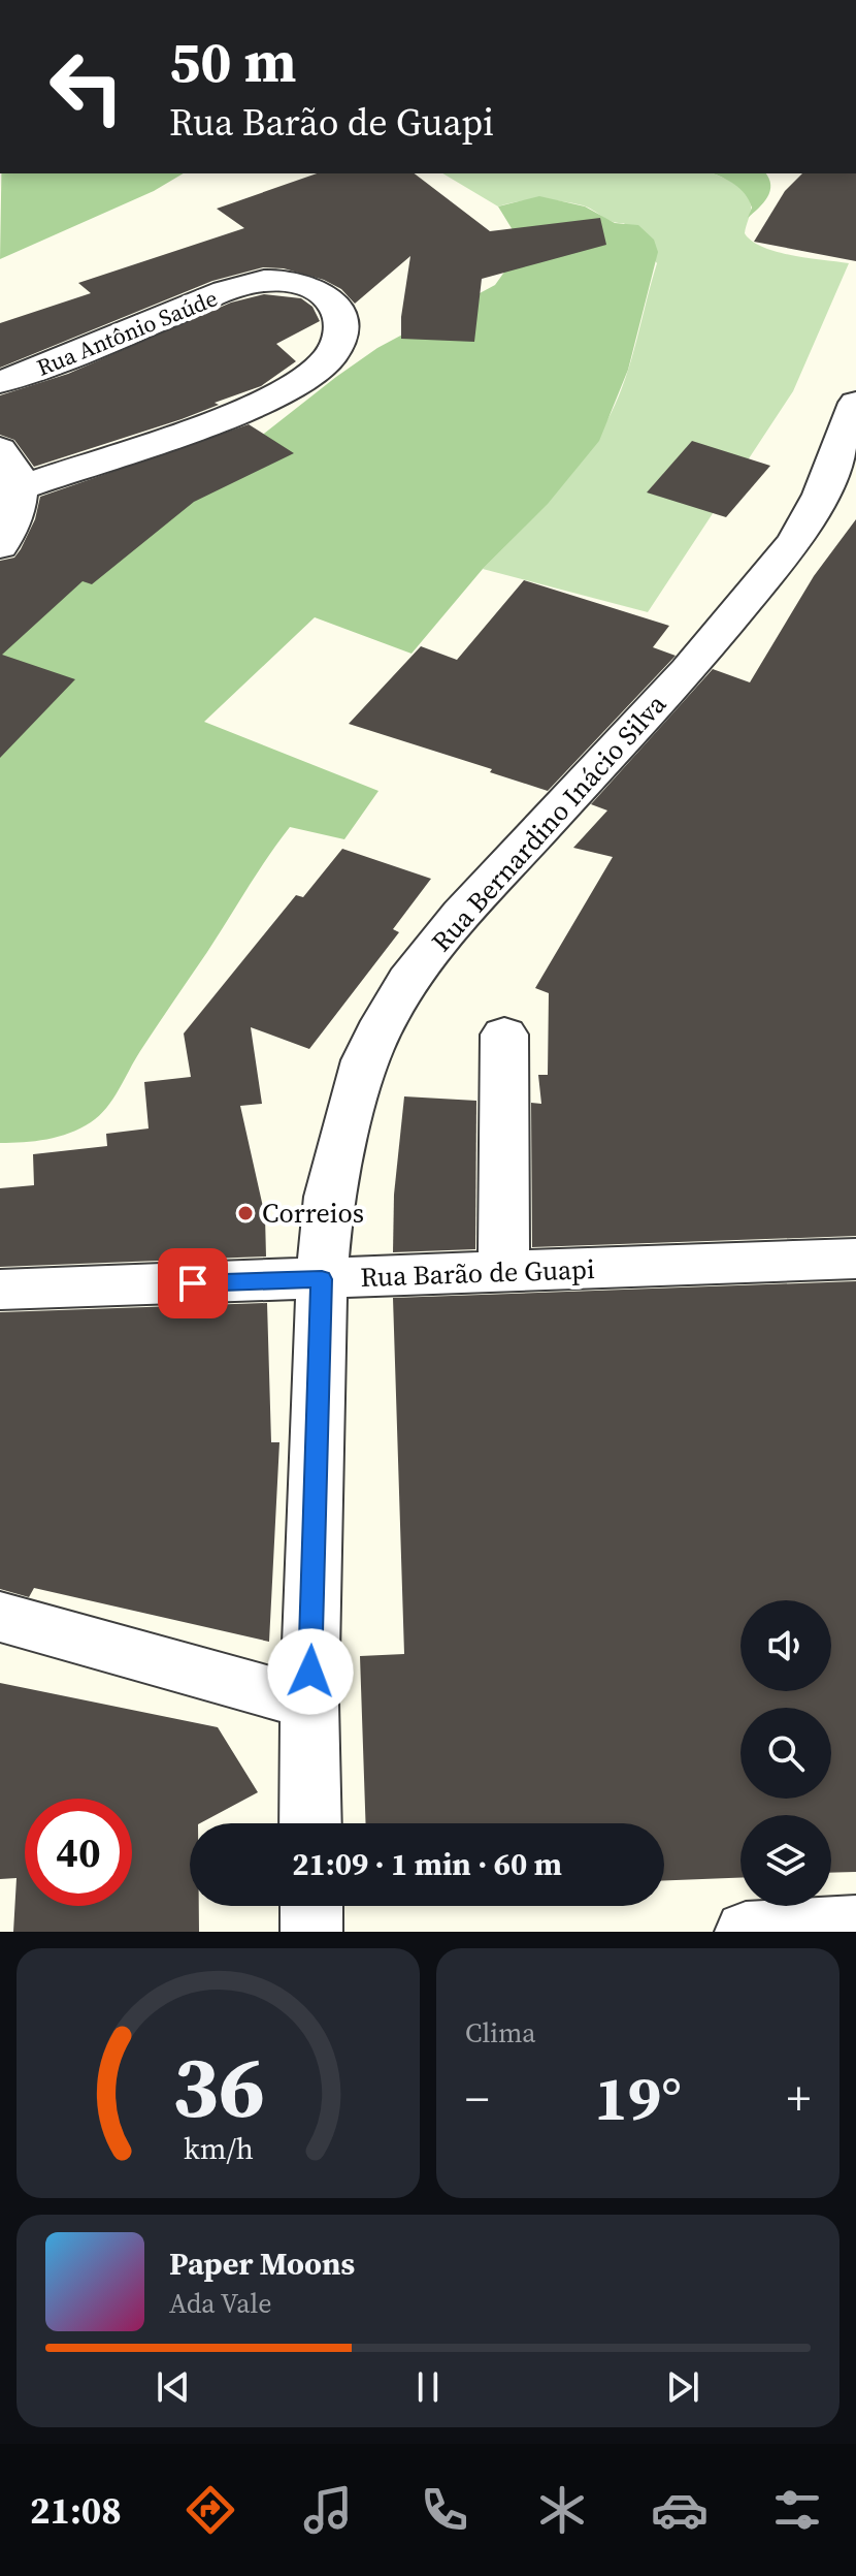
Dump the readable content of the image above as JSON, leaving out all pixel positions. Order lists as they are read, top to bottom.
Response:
{
  "streets": {
    "street": ["Rua Antônio Saúde", "Rua Bernardino Inácio Silva", "Rua Barão de Guapi"]
  },
  "crossings": [
    ["Rua Bernardino Inácio Silva", "Rua Barão de Guapi"]
  ],
  "places": ["Correios"],
  "page": {
    "turn": ["50 m", "Rua Barão de Guapi"],
    "limit": "40",
    "trip": "21:09 · 1 min · 60 m",
    "tile": "Clima",
    "heat": ["−", "19°", "+"],
    "song": ["Paper Moons", "Ada Vale"],
    "tabs": "21:08",
    "gauge": ["36", "km/h"]
  }
}
